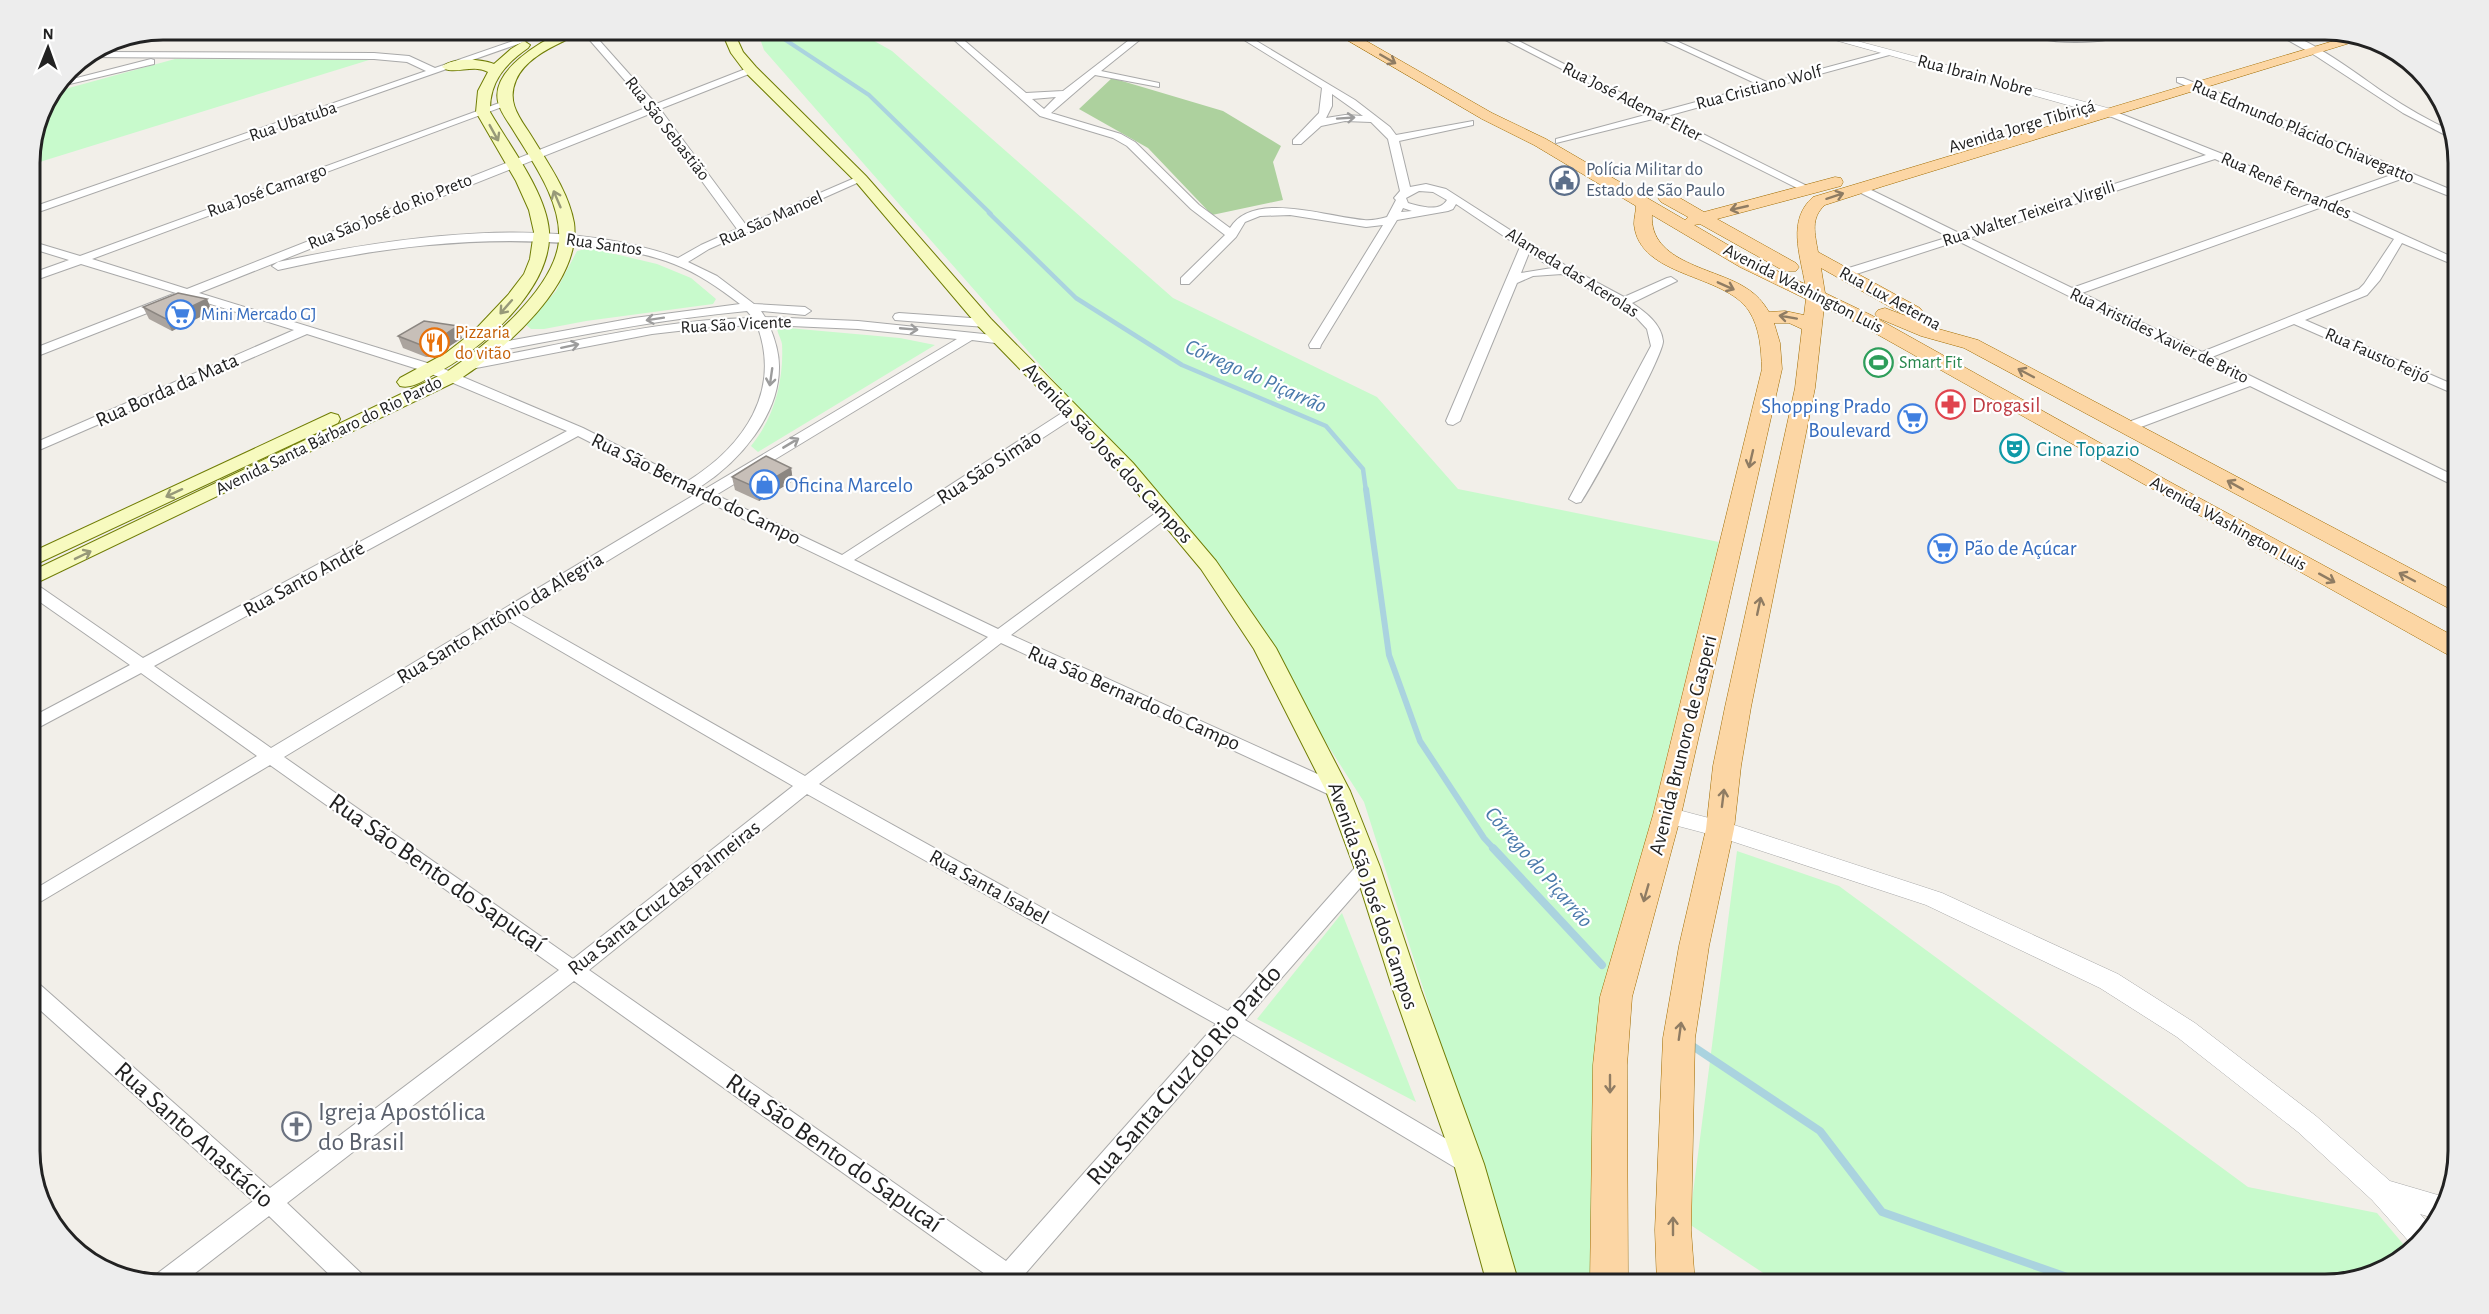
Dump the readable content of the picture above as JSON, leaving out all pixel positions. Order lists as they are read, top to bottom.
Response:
{
  "streets": {
    "main road": [
      "Avenida Jorge Tibiriçá",
      "Avenida Washington Luis",
      "Rua Lux Aeterna",
      "Avenida Santa Bárbaro do Rio Pardo",
      "Avenida São José dos Campos",
      "Avenida Brunoro de Gasperi"
    ],
    "street": [
      "Rua Ibrain Nobre",
      "Rua Cristiano Wolf",
      "Rua José Ademar Elter",
      "Rua Ubatuba",
      "Rua São Sebastião",
      "Rua Edmundo Plácido Chiavegatto",
      "Rua Renê Fernandes",
      "Rua José Camargo",
      "Rua São José do Rio Preto",
      "Rua Walter Teixeira Virgili",
      "Rua São Manoel",
      "Rua Santos",
      "Alameda das Acerolas",
      "Rua São Vicente",
      "Rua Aristides Xavier de Brito",
      "Rua Fausto Feijó",
      "Rua Borda da Mata",
      "Rua São Simão",
      "Rua São Bernardo do Campo",
      "Rua Santo André",
      "Rua Santo Antônio da Alegria",
      "Rua São Bento do Sapucaí",
      "Rua Santa Isabel",
      "Rua Santa Cruz das Palmeiras",
      "Rua Santa Cruz do Rio Pardo",
      "Rua Santo Anastácio"
    ]
  },
  "crossings": [
    ["Rua Ibrain Nobre", "Rua Cristiano Wolf"],
    ["Rua Ibrain Nobre", "Avenida Jorge Tibiriçá"],
    ["Rua Ibrain Nobre", "Rua Renê Fernandes"],
    ["Rua Cristiano Wolf", "Rua José Ademar Elter"],
    ["Rua Cristiano Wolf", "Avenida Washington Luis"],
    ["Rua José Ademar Elter", "Avenida Jorge Tibiriçá"],
    ["Avenida Jorge Tibiriçá", "Rua Edmundo Plácido Chiavegatto"],
    ["Avenida Jorge Tibiriçá", "Rua Renê Fernandes"],
    ["Avenida Jorge Tibiriçá", "Avenida Washington Luis"],
    ["Avenida Jorge Tibiriçá", "Rua Aristides Xavier de Brito"],
    ["Avenida Jorge Tibiriçá", "Avenida Brunoro de Gasperi"],
    ["Rua São Sebastião", "Rua São José do Rio Preto"],
    ["Rua São Sebastião", "Rua São Manoel"],
    ["Rua Renê Fernandes", "Rua Walter Teixeira Virgili"],
    ["Rua José Camargo", "Avenida Santa Bárbaro do Rio Pardo"],
    ["Rua José Camargo", "Rua São Bernardo do Campo"],
    ["Rua São José do Rio Preto", "Rua Santos"],
    ["Rua São José do Rio Preto", "Avenida Santa Bárbaro do Rio Pardo"],
    ["Rua São José do Rio Preto", "Avenida São José dos Campos"],
    ["Rua São José do Rio Preto", "Rua São Bernardo do Campo"],
    ["Rua Walter Teixeira Virgili", "Rua Lux Aeterna"],
    ["Rua Walter Teixeira Virgili", "Rua Aristides Xavier de Brito"],
    ["Rua São Manoel", "Rua Santos"],
    ["Rua São Manoel", "Avenida São José dos Campos"],
    ["Rua Santos", "Rua São Vicente"],
    ["Rua Santos", "Avenida Santa Bárbaro do Rio Pardo"],
    ["Rua Santos", "Rua São Bernardo do Campo"],
    ["Avenida Washington Luis", "Rua Lux Aeterna"],
    ["Avenida Washington Luis", "Avenida Brunoro de Gasperi"],
    ["Rua Lux Aeterna", "Avenida Brunoro de Gasperi"],
    ["Rua São Vicente", "Avenida Santa Bárbaro do Rio Pardo"],
    ["Rua São Vicente", "Avenida São José dos Campos"],
    ["Rua São Vicente", "Rua Santo Antônio da Alegria"],
    ["Rua Borda da Mata", "Rua São Bernardo do Campo"],
    ["Avenida Santa Bárbaro do Rio Pardo", "Rua São Bernardo do Campo"],
    ["Avenida São José dos Campos", "Rua São Simão"],
    ["Avenida São José dos Campos", "Rua São Bernardo do Campo"],
    ["Avenida São José dos Campos", "Rua Santo Antônio da Alegria"],
    ["Avenida São José dos Campos", "Rua Santa Isabel"],
    ["Avenida São José dos Campos", "Rua Santa Cruz das Palmeiras"],
    ["Avenida São José dos Campos", "Rua Santa Cruz do Rio Pardo"],
    ["Rua São Simão", "Rua São Bernardo do Campo"],
    ["Rua São Bernardo do Campo", "Rua Santo André"],
    ["Rua São Bernardo do Campo", "Rua Santo Antônio da Alegria"],
    ["Rua São Bernardo do Campo", "Rua Santa Cruz das Palmeiras"],
    ["Rua Santo André", "Rua São Bento do Sapucaí"],
    ["Rua Santo Antônio da Alegria", "Rua São Bento do Sapucaí"],
    ["Rua Santo Antônio da Alegria", "Rua Santa Isabel"],
    ["Rua São Bento do Sapucaí", "Rua Santa Cruz das Palmeiras"],
    ["Rua Santa Isabel", "Rua Santa Cruz das Palmeiras"],
    ["Rua Santa Isabel", "Rua Santa Cruz do Rio Pardo"],
    ["Rua Santa Cruz das Palmeiras", "Rua Santo Anastácio"]
  ],
  "water": ["Córrego do Piçarrão"],
  "places": {
    "public building": ["Polícia Militar do Estado de São Paulo"],
    "supermarket": ["Mini Mercado GJ", "Shopping Prado Boulevard", "Pão de Açúcar"],
    "restaurant": ["Pizzaria do vitão"],
    "sports": ["Smart Fit"],
    "pharmacy": ["Drogasil"],
    "theatre": ["Cine Topazio"],
    "shop": ["Oficina Marcelo"],
    "church": ["Igreja Apostólica do Brasil"]
  },
  "north": "top"
}
